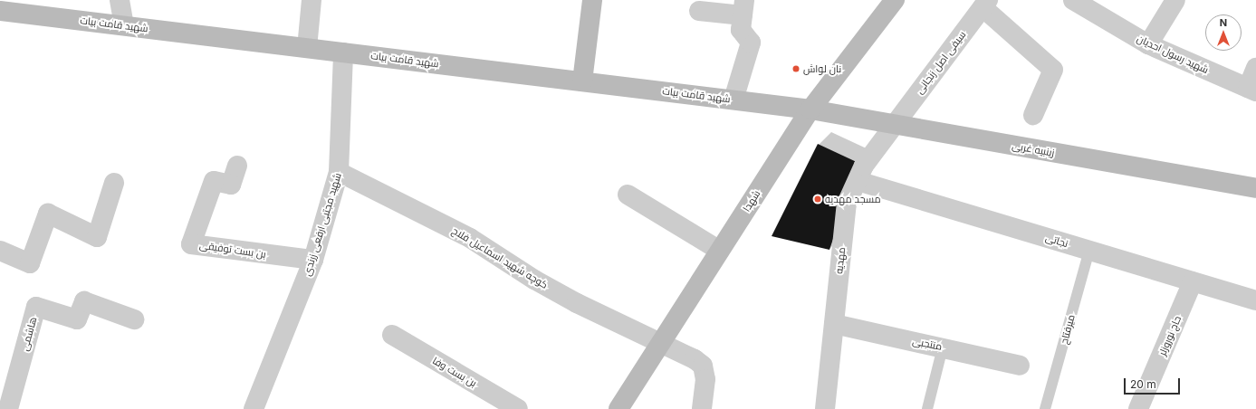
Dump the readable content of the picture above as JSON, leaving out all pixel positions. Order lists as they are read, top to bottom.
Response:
{
  "streets": {
    "main road": ["شهید قامت بیات", "زینبیه غربی", "شهدا"],
    "street": [
      "شهید رسول احدیان",
      "سیفی اصل زنجانی",
      "شهید مجتبی ارفعی زرندی",
      "نجاتی",
      "بن بست توفیقی",
      "کوچه شهید اسماعیل فلاح",
      "مهدیه",
      "هاشمی",
      "حاج نوروزلر",
      "منتجبی",
      "بن بست وفا"
    ],
    "lane": ["میرفتاح"]
  },
  "crossings": [
    ["شهید قامت بیات", "زینبیه غربی"],
    ["شهید قامت بیات", "شهدا"],
    ["شهید قامت بیات", "شهید مجتبی ارفعی زرندی"],
    ["سیفی اصل زنجانی", "زینبیه غربی"],
    ["سیفی اصل زنجانی", "مهدیه"],
    ["زینبیه غربی", "شهدا"],
    ["زینبیه غربی", "مهدیه"],
    ["شهدا", "کوچه شهید اسماعیل فلاح"],
    ["شهید مجتبی ارفعی زرندی", "بن بست توفیقی"],
    ["شهید مجتبی ارفعی زرندی", "کوچه شهید اسماعیل فلاح"],
    ["نجاتی", "مهدیه"],
    ["نجاتی", "میرفتاح"],
    ["نجاتی", "حاج نوروزلر"],
    ["مهدیه", "منتجبی"]
  ],
  "places": ["نان لواش", "مسجد مهدیه"],
  "scale_bar": "20 m",
  "north": "top"
}
